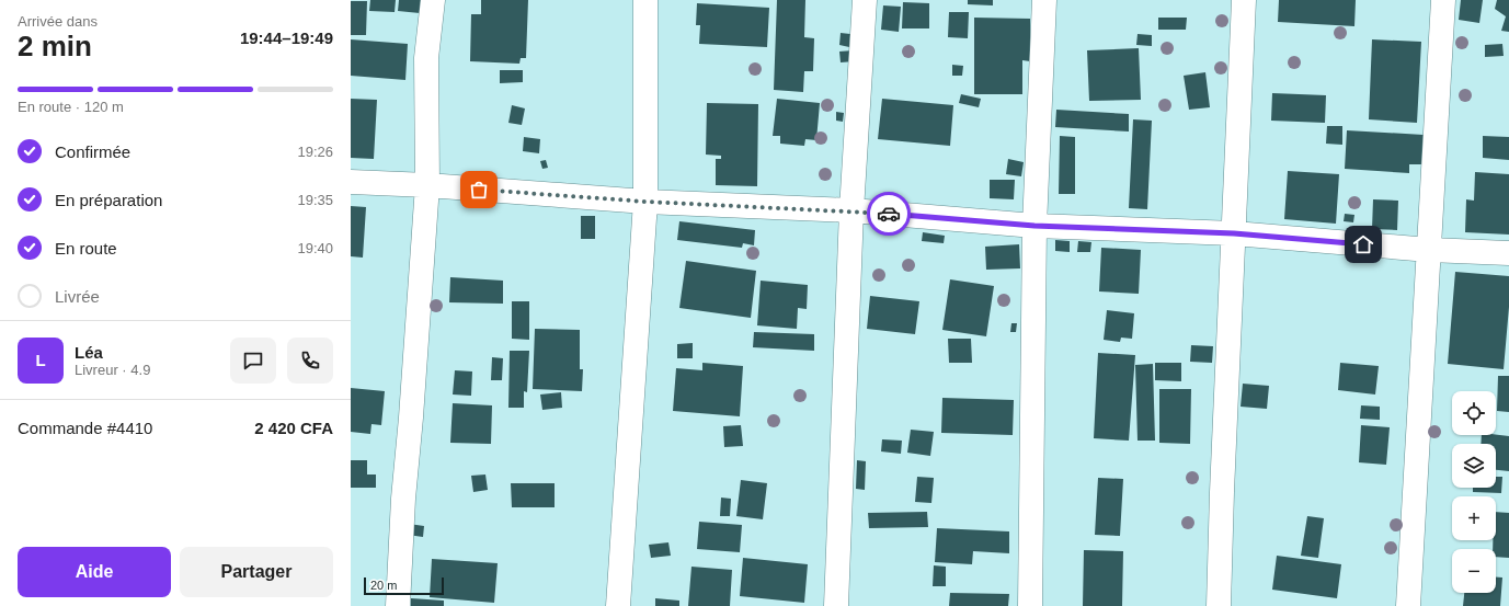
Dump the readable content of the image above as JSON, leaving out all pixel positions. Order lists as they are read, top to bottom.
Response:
{
  "scale_bar": "20 m",
  "page": {
    "heading": ["2 min", "Arrivée dans", "19:44–19:49"],
    "panel": [
      "Léa",
      "Livreur · 4.9",
      "Commande #4410",
      "2 420 CFA"
    ],
    "bar": "En route · 120 m",
    "list": [
      ["Confirmée", "19:26"],
      ["En préparation", "19:35"],
      ["En route", "19:40"],
      "Livrée"
    ],
    "round": "L",
    "map_buttons": ["+", "−"],
    "buttons": ["Aide", "Partager"],
    "scale": "20 m"
  }
}
